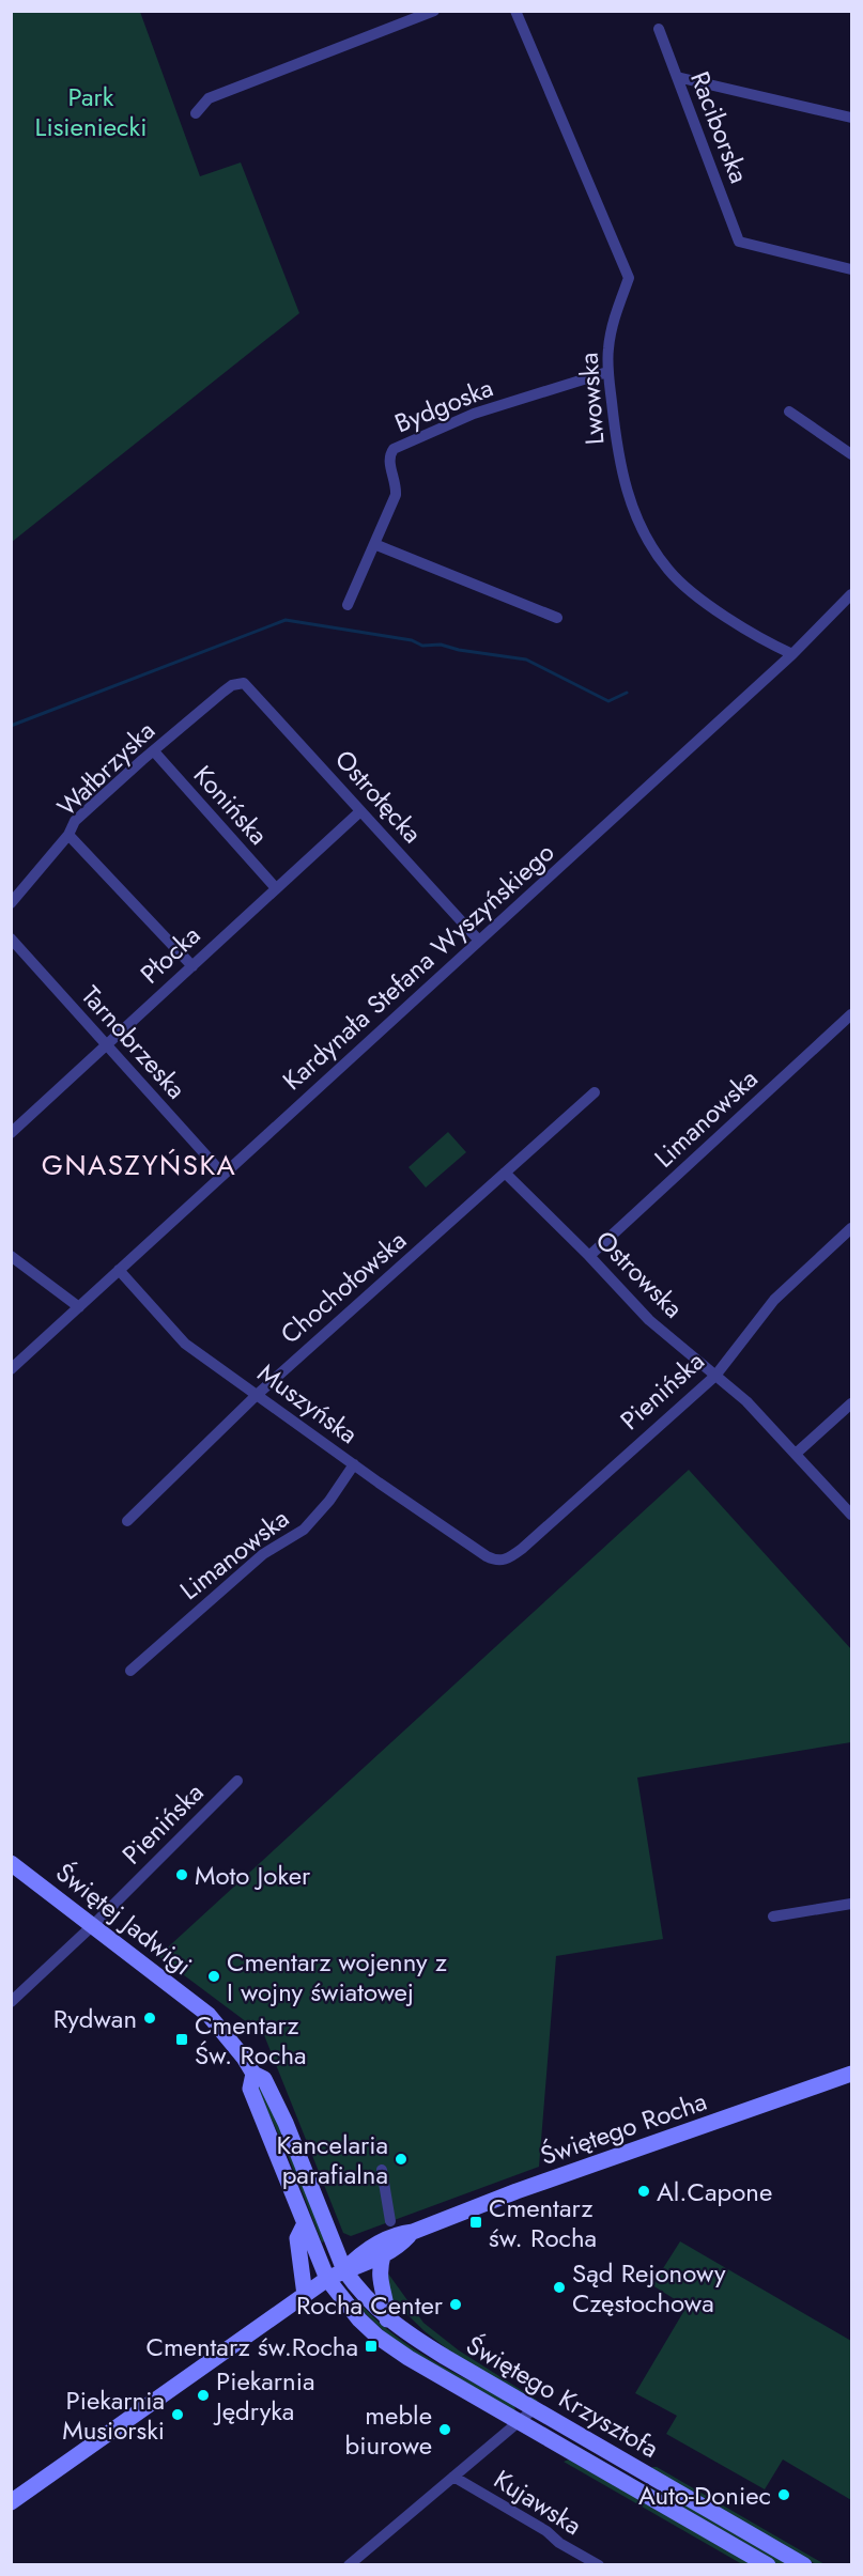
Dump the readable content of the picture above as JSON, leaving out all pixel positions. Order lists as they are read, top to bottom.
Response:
{
  "streets": {
    "main road": ["Świętej Jadwigi", "Świętego Rocha", "Świętego Krzysztofa"],
    "street": [
      "Raciborska",
      "Lwowska",
      "Bydgoska",
      "Wałbrzyska",
      "Ostrołęcka",
      "Konińska",
      "Płocka",
      "Kardynała Stefana Wyszyńskiego",
      "Tarnobrzeska",
      "Limanowska",
      "Ostrowska",
      "Chochołowska",
      "Pienińska",
      "Muszyńska",
      "Kujawska"
    ]
  },
  "crossings": [
    ["Lwowska", "Bydgoska"],
    ["Lwowska", "Kardynała Stefana Wyszyńskiego"],
    ["Wałbrzyska", "Ostrołęcka"],
    ["Wałbrzyska", "Konińska"],
    ["Ostrołęcka", "Płocka"],
    ["Ostrołęcka", "Kardynała Stefana Wyszyńskiego"],
    ["Konińska", "Płocka"],
    ["Płocka", "Tarnobrzeska"],
    ["Kardynała Stefana Wyszyńskiego", "Tarnobrzeska"],
    ["Kardynała Stefana Wyszyńskiego", "Muszyńska"],
    ["Limanowska", "Ostrowska"],
    ["Limanowska", "Muszyńska"],
    ["Ostrowska", "Chochołowska"],
    ["Ostrowska", "Pienińska"],
    ["Chochołowska", "Muszyńska"],
    ["Pienińska", "Muszyńska"],
    ["Pienińska", "Świętej Jadwigi"],
    ["Świętej Jadwigi", "Świętego Rocha"],
    ["Świętej Jadwigi", "Świętego Krzysztofa"],
    ["Świętego Rocha", "Świętego Krzysztofa"]
  ],
  "districts": ["GNASZYŃSKA"],
  "parks": ["Park Lisieniecki"],
  "places": {
    "other": [
      "Moto Joker",
      "Cmentarz wojenny z I wojny światowej",
      "Rydwan",
      "Kancelaria parafialna",
      "Al.Capone",
      "Sąd Rejonowy Częstochowa",
      "Rocha Center",
      "Piekarnia Jędryka",
      "Piekarnia Musiorski",
      "meble biurowe",
      "Auto-Doniec"
    ],
    "transit": ["Cmentarz Św. Rocha", "Cmentarz św. Rocha", "Cmentarz św.Rocha"]
  }
}
